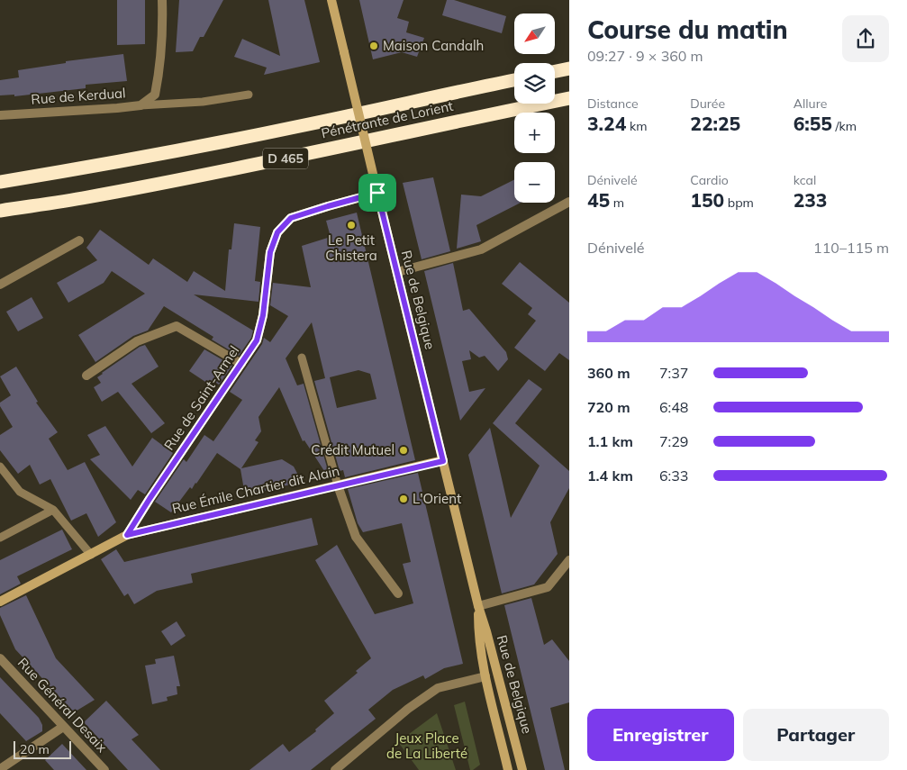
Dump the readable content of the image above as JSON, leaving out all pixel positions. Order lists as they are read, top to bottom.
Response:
{
  "streets": {
    "highway": ["Pénétrante de Lorient", "D 465"],
    "main road": ["Rue de Belgique", "Rue de Saint-Armel", "Rue Émile Chartier dit Alain"],
    "street": ["Rue de Kerdual", "Rue Général Desaix"]
  },
  "crossings": [
    ["Rue de Belgique", "Rue de Saint-Armel"],
    ["Rue de Belgique", "Rue Émile Chartier dit Alain"],
    ["Rue de Saint-Armel", "Rue Émile Chartier dit Alain"]
  ],
  "parks": ["Jeux Place de La Liberté"],
  "places": [
    "Maison Candalh",
    "Le Petit Chistera",
    "Crédit Mutuel",
    "L'Orient"
  ],
  "scale_bar": "20 m",
  "north": "bottom left",
  "page": {
    "heading": ["Course du matin", "09:27 · 9 × 360 m"],
    "map_buttons": ["+", "−"],
    "stats": [
      ["Distance", "3.24 km"],
      ["Durée", "22:25"],
      ["Allure", "6:55 /km"],
      ["Dénivelé", "45 m"],
      ["Cardio", "150 bpm"],
      ["kcal", "233"]
    ],
    "chart": ["Dénivelé", "110–115 m"],
    "list": [
      {
        "name": "360 m",
        "note": "7:37"
      },
      {
        "name": "720 m",
        "note": "6:48"
      },
      {
        "name": "1.1 km",
        "note": "7:29"
      },
      {
        "name": "1.4 km",
        "note": "6:33"
      }
    ],
    "buttons": ["Enregistrer", "Partager"],
    "scale": "20 m"
  }
}
